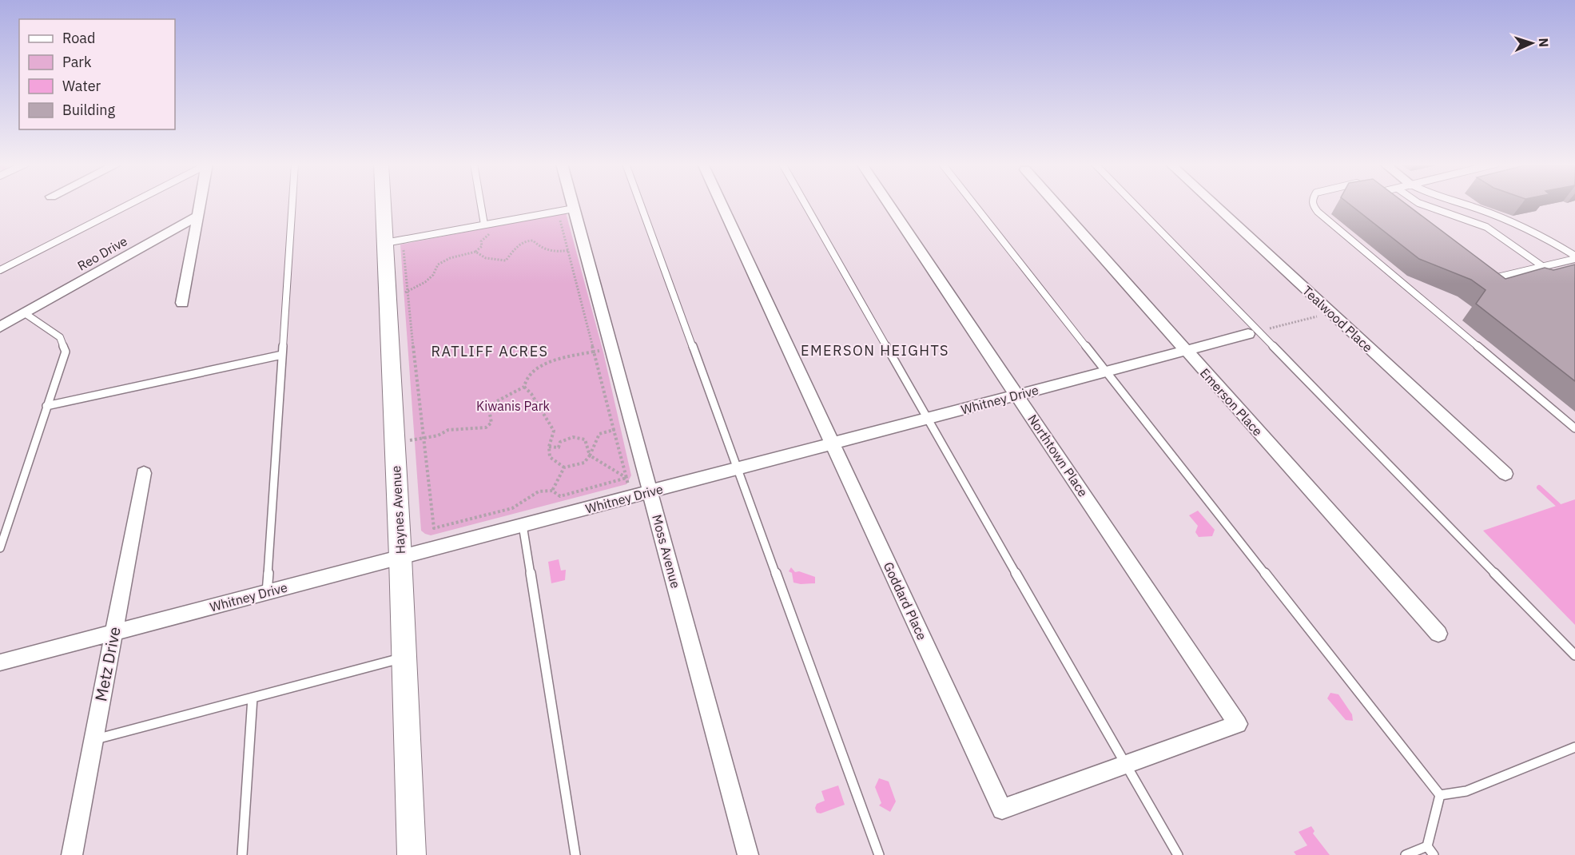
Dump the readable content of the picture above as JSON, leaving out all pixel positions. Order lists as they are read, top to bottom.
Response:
{
  "streets": {
    "street": [
      "Reo Drive",
      "Tealwood Place",
      "Whitney Drive",
      "Emerson Place",
      "Northtown Place",
      "Haynes Avenue",
      "Moss Avenue",
      "Goddard Place",
      "Metz Drive"
    ]
  },
  "crossings": [
    ["Whitney Drive", "Emerson Place"],
    ["Whitney Drive", "Northtown Place"],
    ["Whitney Drive", "Haynes Avenue"],
    ["Whitney Drive", "Moss Avenue"],
    ["Whitney Drive", "Goddard Place"],
    ["Whitney Drive", "Metz Drive"],
    ["Northtown Place", "Goddard Place"]
  ],
  "districts": ["EMERSON HEIGHTS", "RATLIFF ACRES"],
  "parks": ["Kiwanis Park"],
  "legend": [
    "Road",
    "Park",
    "Water",
    "Building"
  ],
  "north": "right"
}
